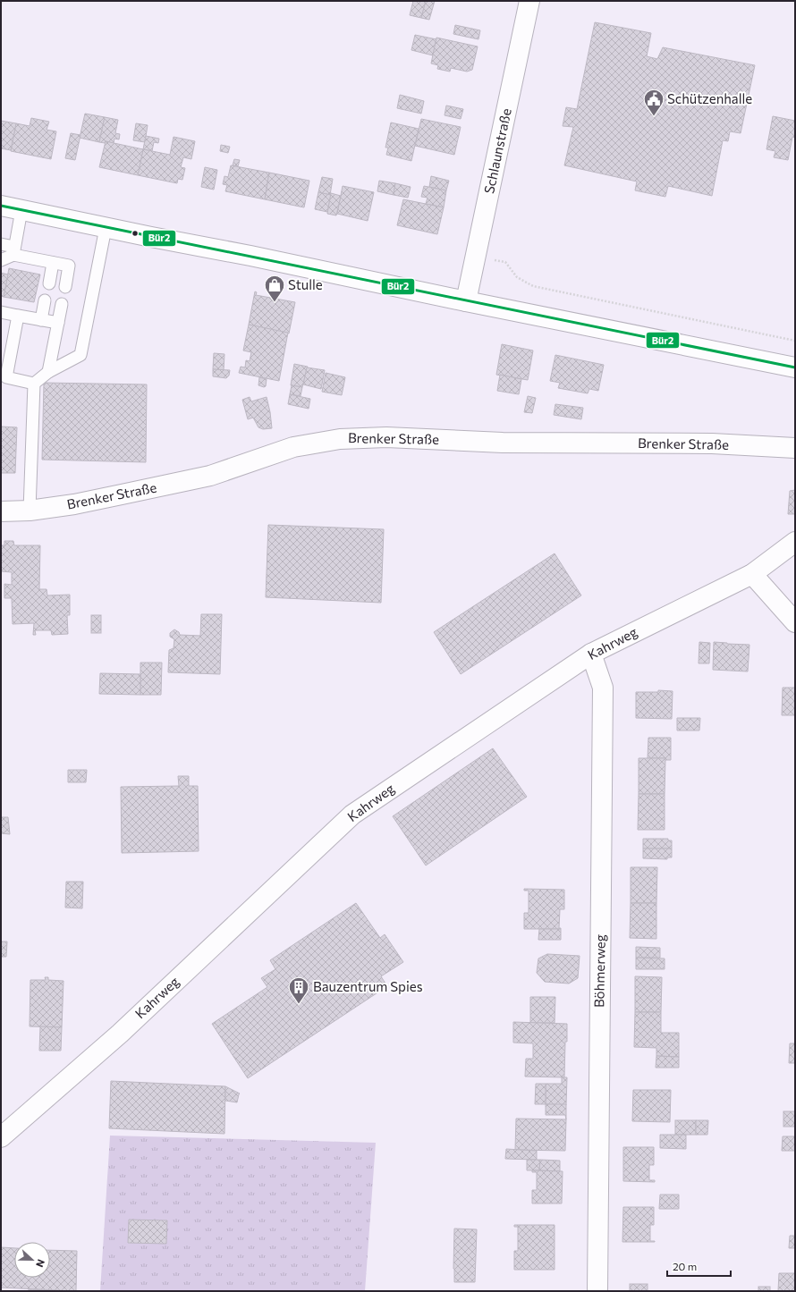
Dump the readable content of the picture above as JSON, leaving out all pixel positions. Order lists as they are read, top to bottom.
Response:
{
  "streets": {
    "street": [
      "Schlaunstraße",
      "Brenker Straße",
      "Kahrweg",
      "Böhmerweg"
    ]
  },
  "crossings": [
    ["Kahrweg", "Böhmerweg"]
  ],
  "places": {
    "public building": ["Schützenhalle"],
    "shop": ["Stulle"],
    "building": ["Bauzentrum Spies"]
  },
  "lines": ["transit line Bür2"],
  "scale_bar": "20 m",
  "north": "right"
}
